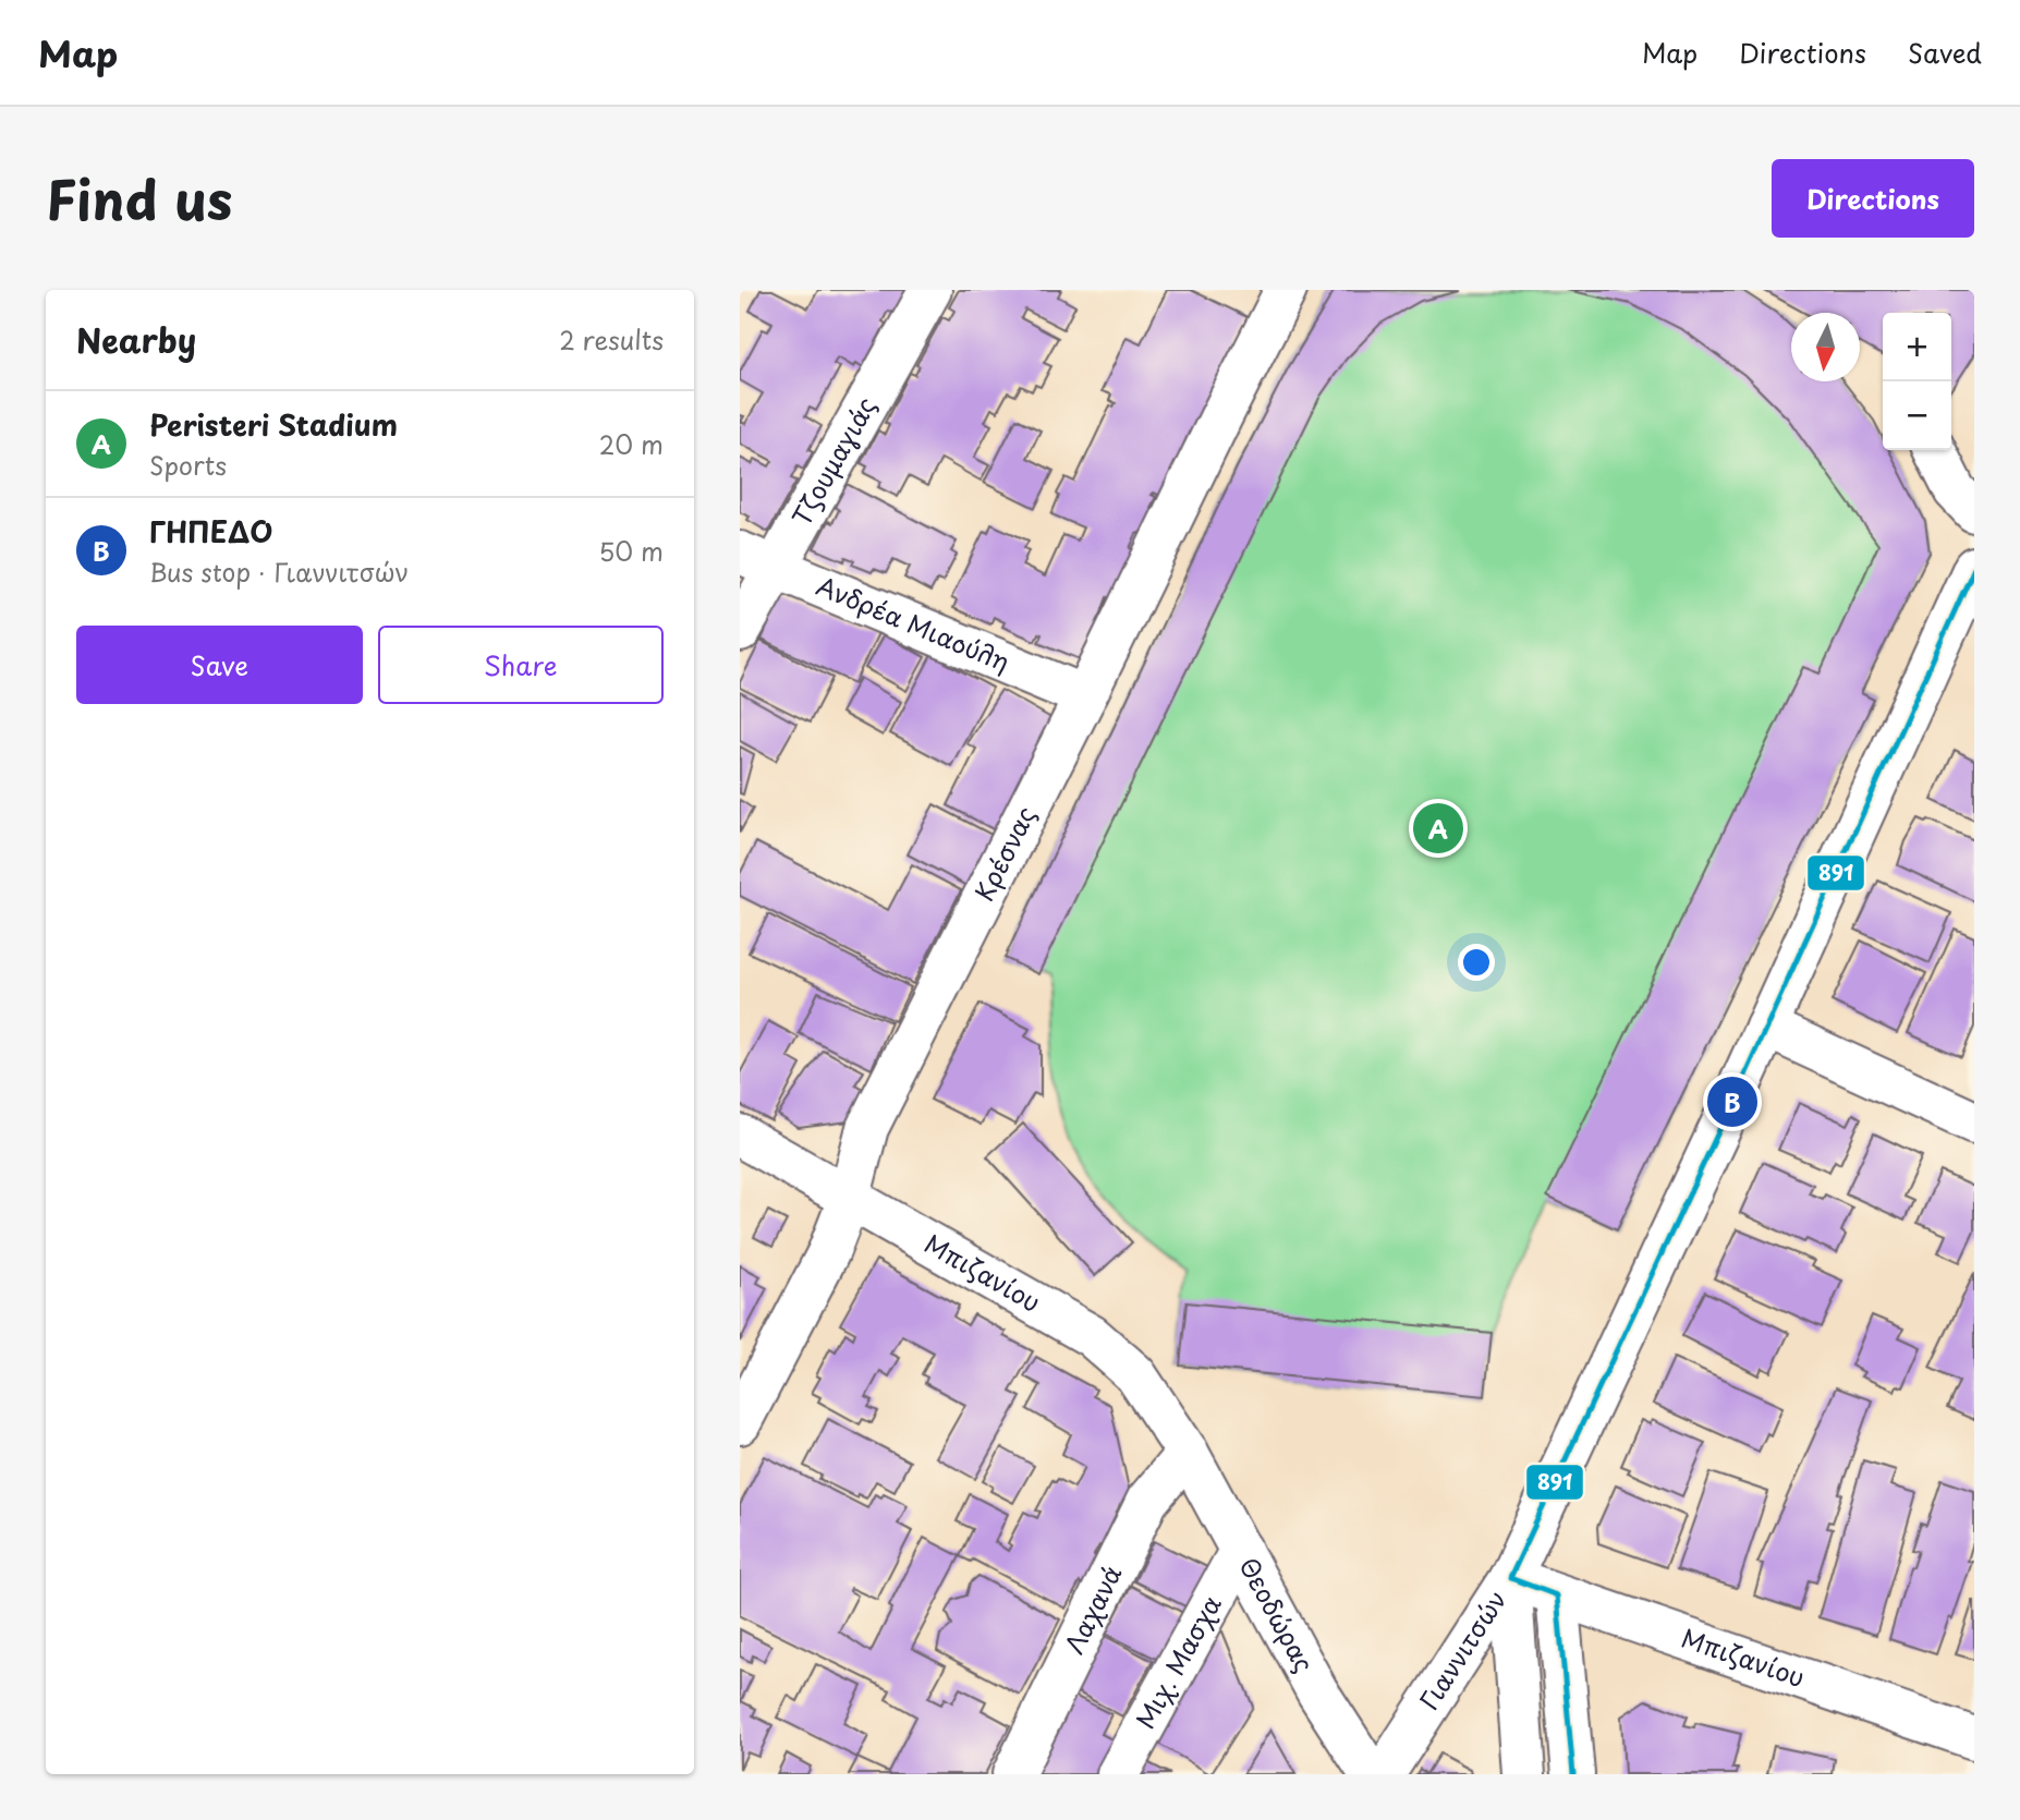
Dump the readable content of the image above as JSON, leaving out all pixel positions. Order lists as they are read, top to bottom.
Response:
{
  "streets": {
    "street": [
      "Τζουμαγιάς",
      "Ανδρέα Μιαούλη",
      "Κρέσνας",
      "Μπιζανίου",
      "Λαχανά",
      "Θεοδώρας",
      "Γιαννιτσών",
      "Μιχ. Μασχα"
    ]
  },
  "crossings": [
    ["Τζουμαγιάς", "Ανδρέα Μιαούλη"],
    ["Ανδρέα Μιαούλη", "Κρέσνας"],
    ["Κρέσνας", "Μπιζανίου"],
    ["Μπιζανίου", "Λαχανά"],
    ["Μπιζανίου", "Θεοδώρας"],
    ["Μπιζανίου", "Γιαννιτσών"],
    ["Λαχανά", "Θεοδώρας"],
    ["Θεοδώρας", "Μιχ. Μασχα"]
  ],
  "lines": ["transit line 891"],
  "north": "bottom",
  "page": {
    "header": "Map",
    "nav": ["Map", "Directions", "Saved"],
    "title": "Find us",
    "buttons": [
      "Directions",
      ["Save", "Share"]
    ],
    "heading": ["Nearby", "2 results"],
    "map_buttons": ["+", "−"],
    "list": [
      {
        "mark": "A",
        "name": "Peristeri Stadium",
        "note": "Sports",
        "value": "20 m"
      },
      {
        "mark": "B",
        "name": "ΓΗΠΕΔΟ",
        "note": "Bus stop · Γιαννιτσών",
        "value": "50 m"
      }
    ],
    "pins": ["A", "B"]
  }
}
